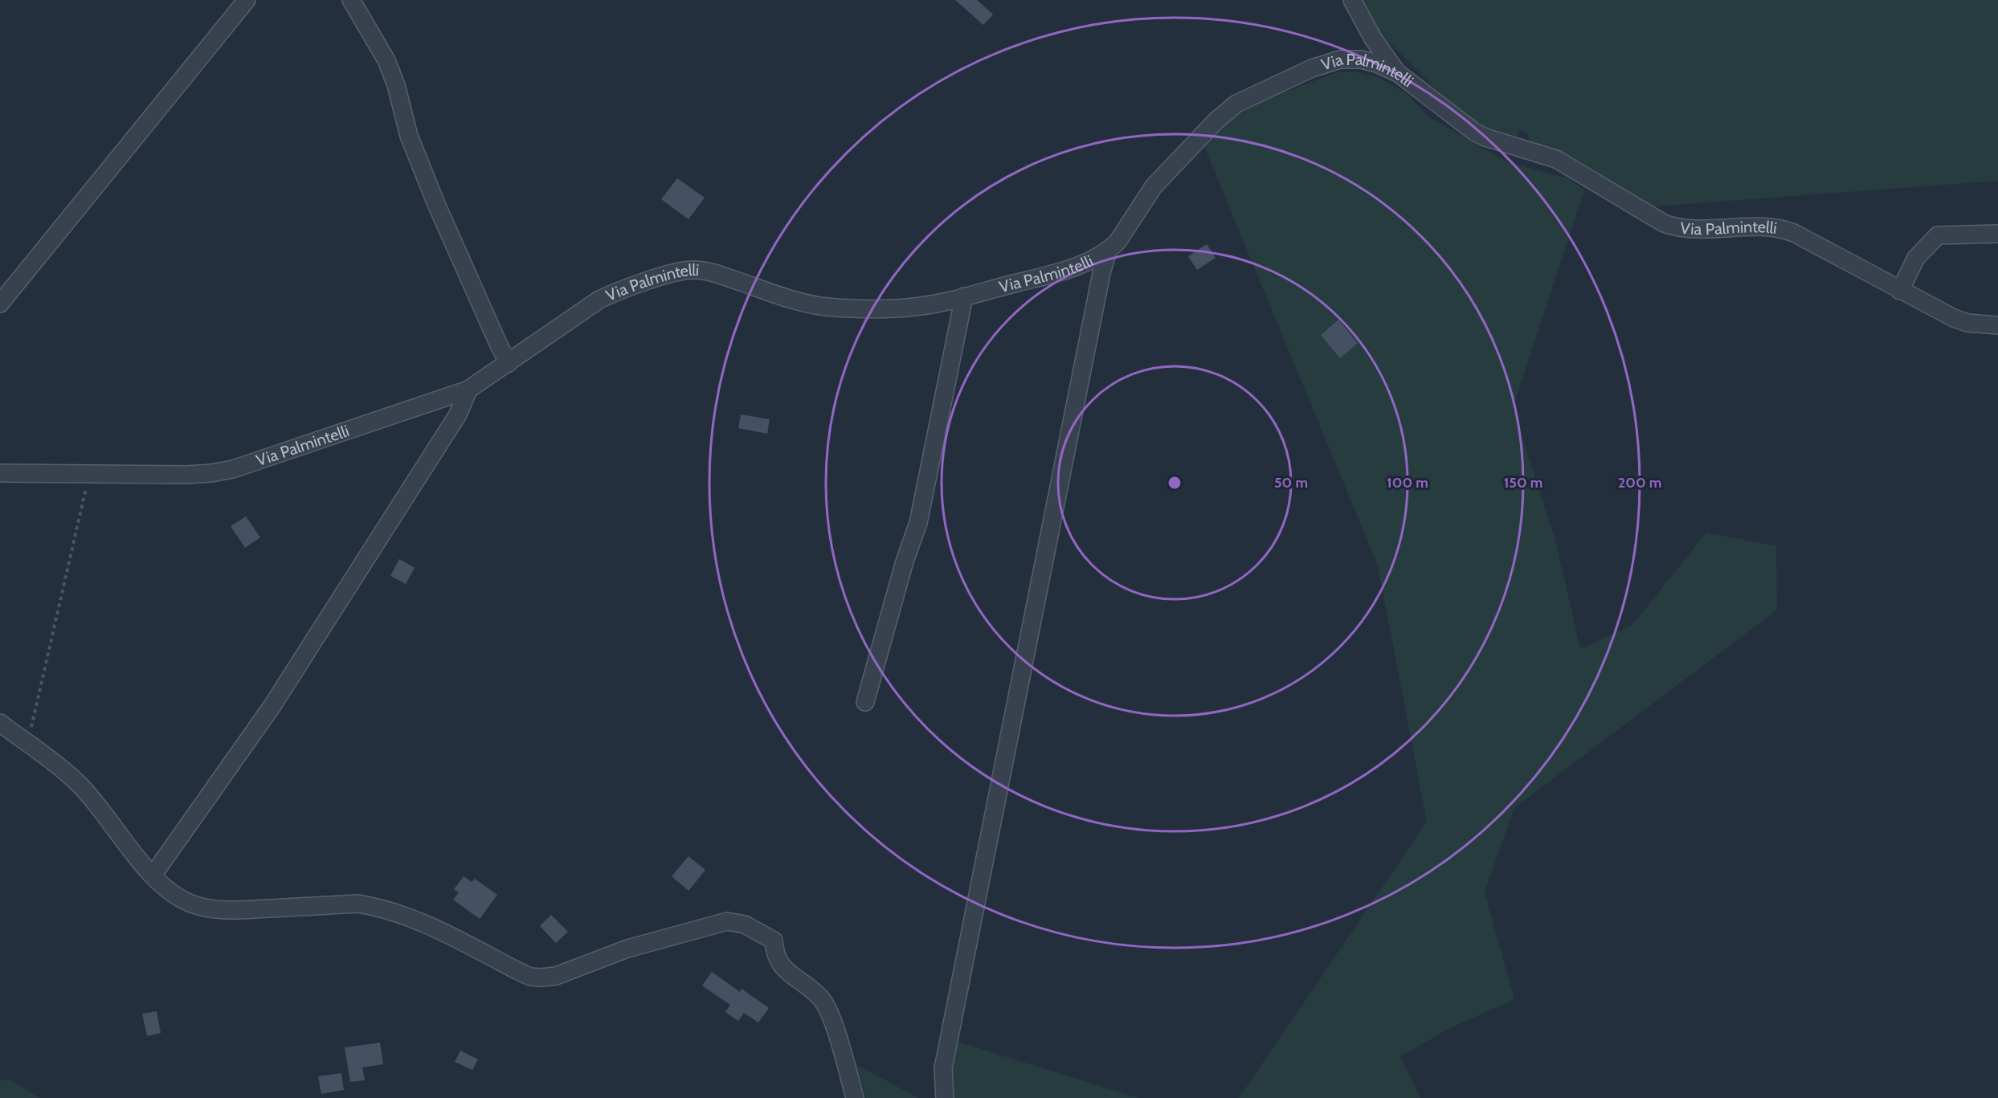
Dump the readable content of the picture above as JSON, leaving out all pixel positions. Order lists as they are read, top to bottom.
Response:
{
  "streets": {
    "street": ["Via Palmintelli"]
  },
  "rings": [
    "50 m",
    "100 m",
    "150 m",
    "200 m"
  ]
}
